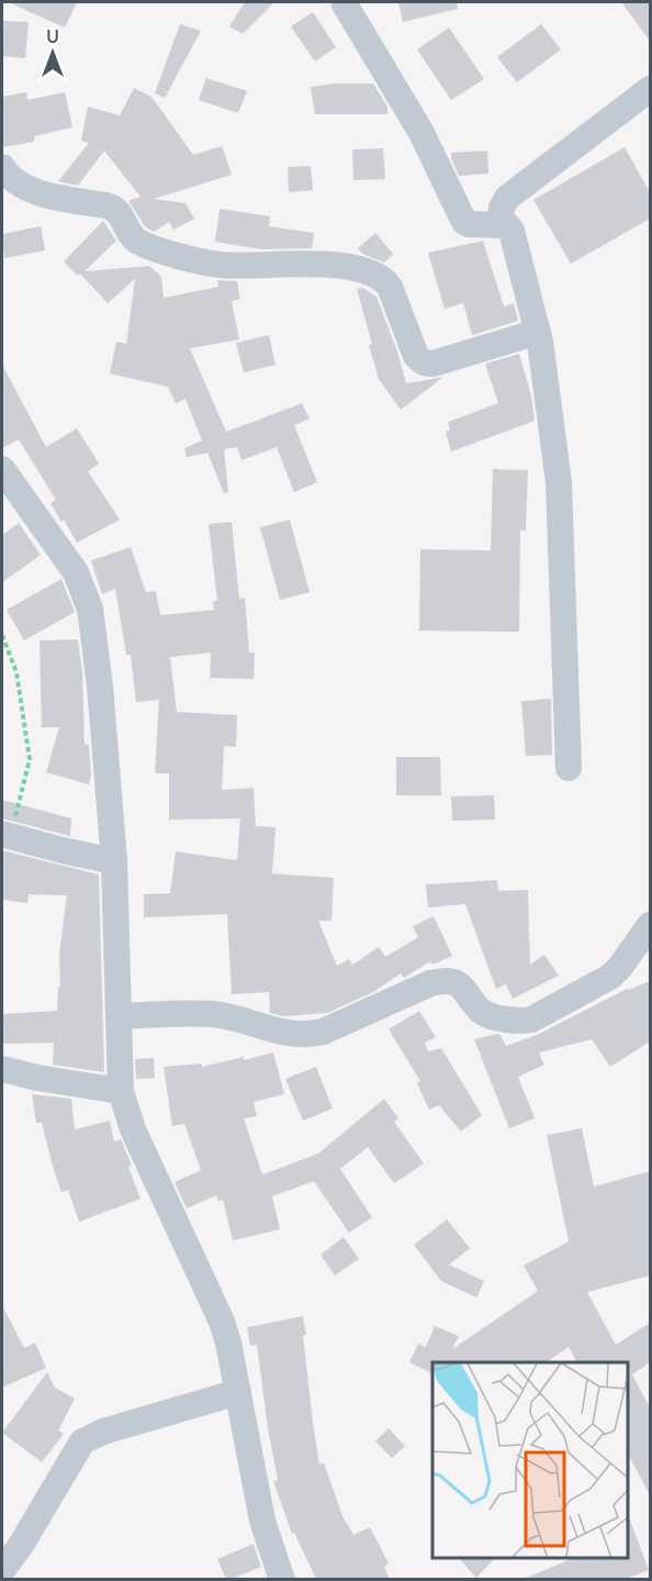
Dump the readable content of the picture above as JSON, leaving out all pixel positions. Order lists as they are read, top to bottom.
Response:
{
  "north": "top"
}
